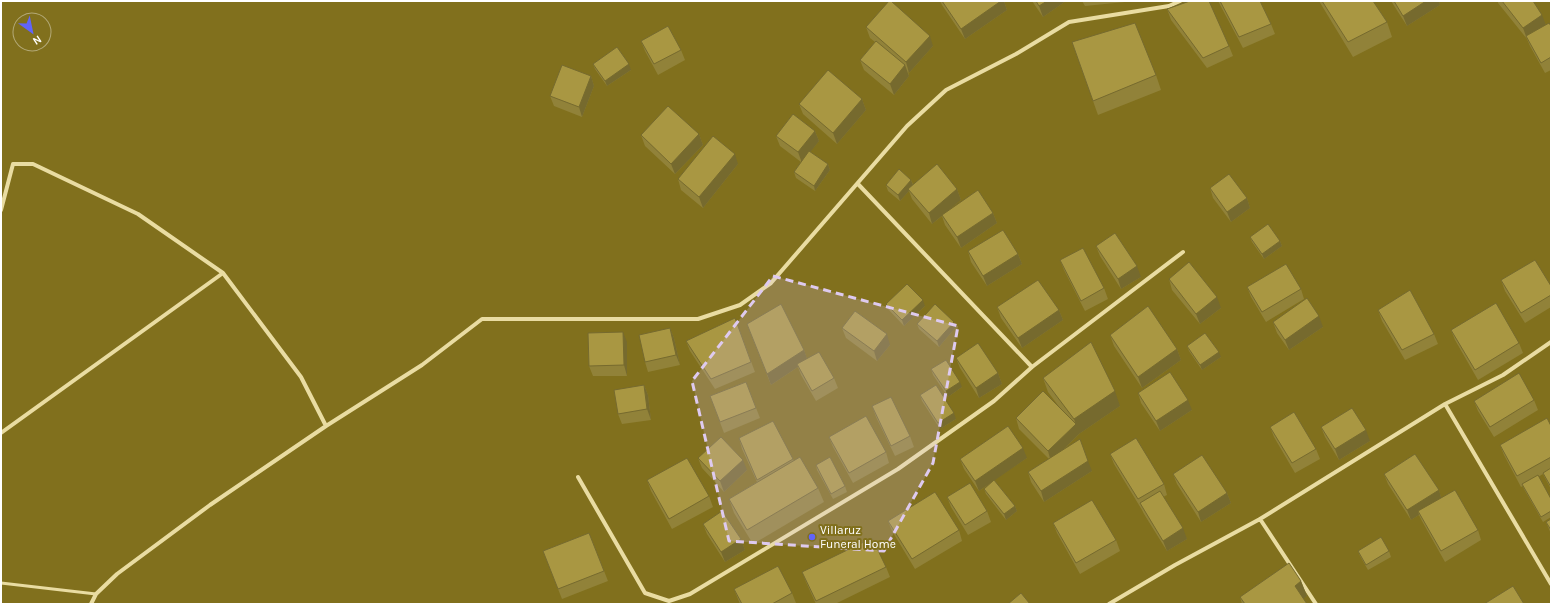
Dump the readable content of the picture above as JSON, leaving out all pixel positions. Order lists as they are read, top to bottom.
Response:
{
  "places": ["Villaruz Funeral Home"],
  "north": "bottom right"
}
